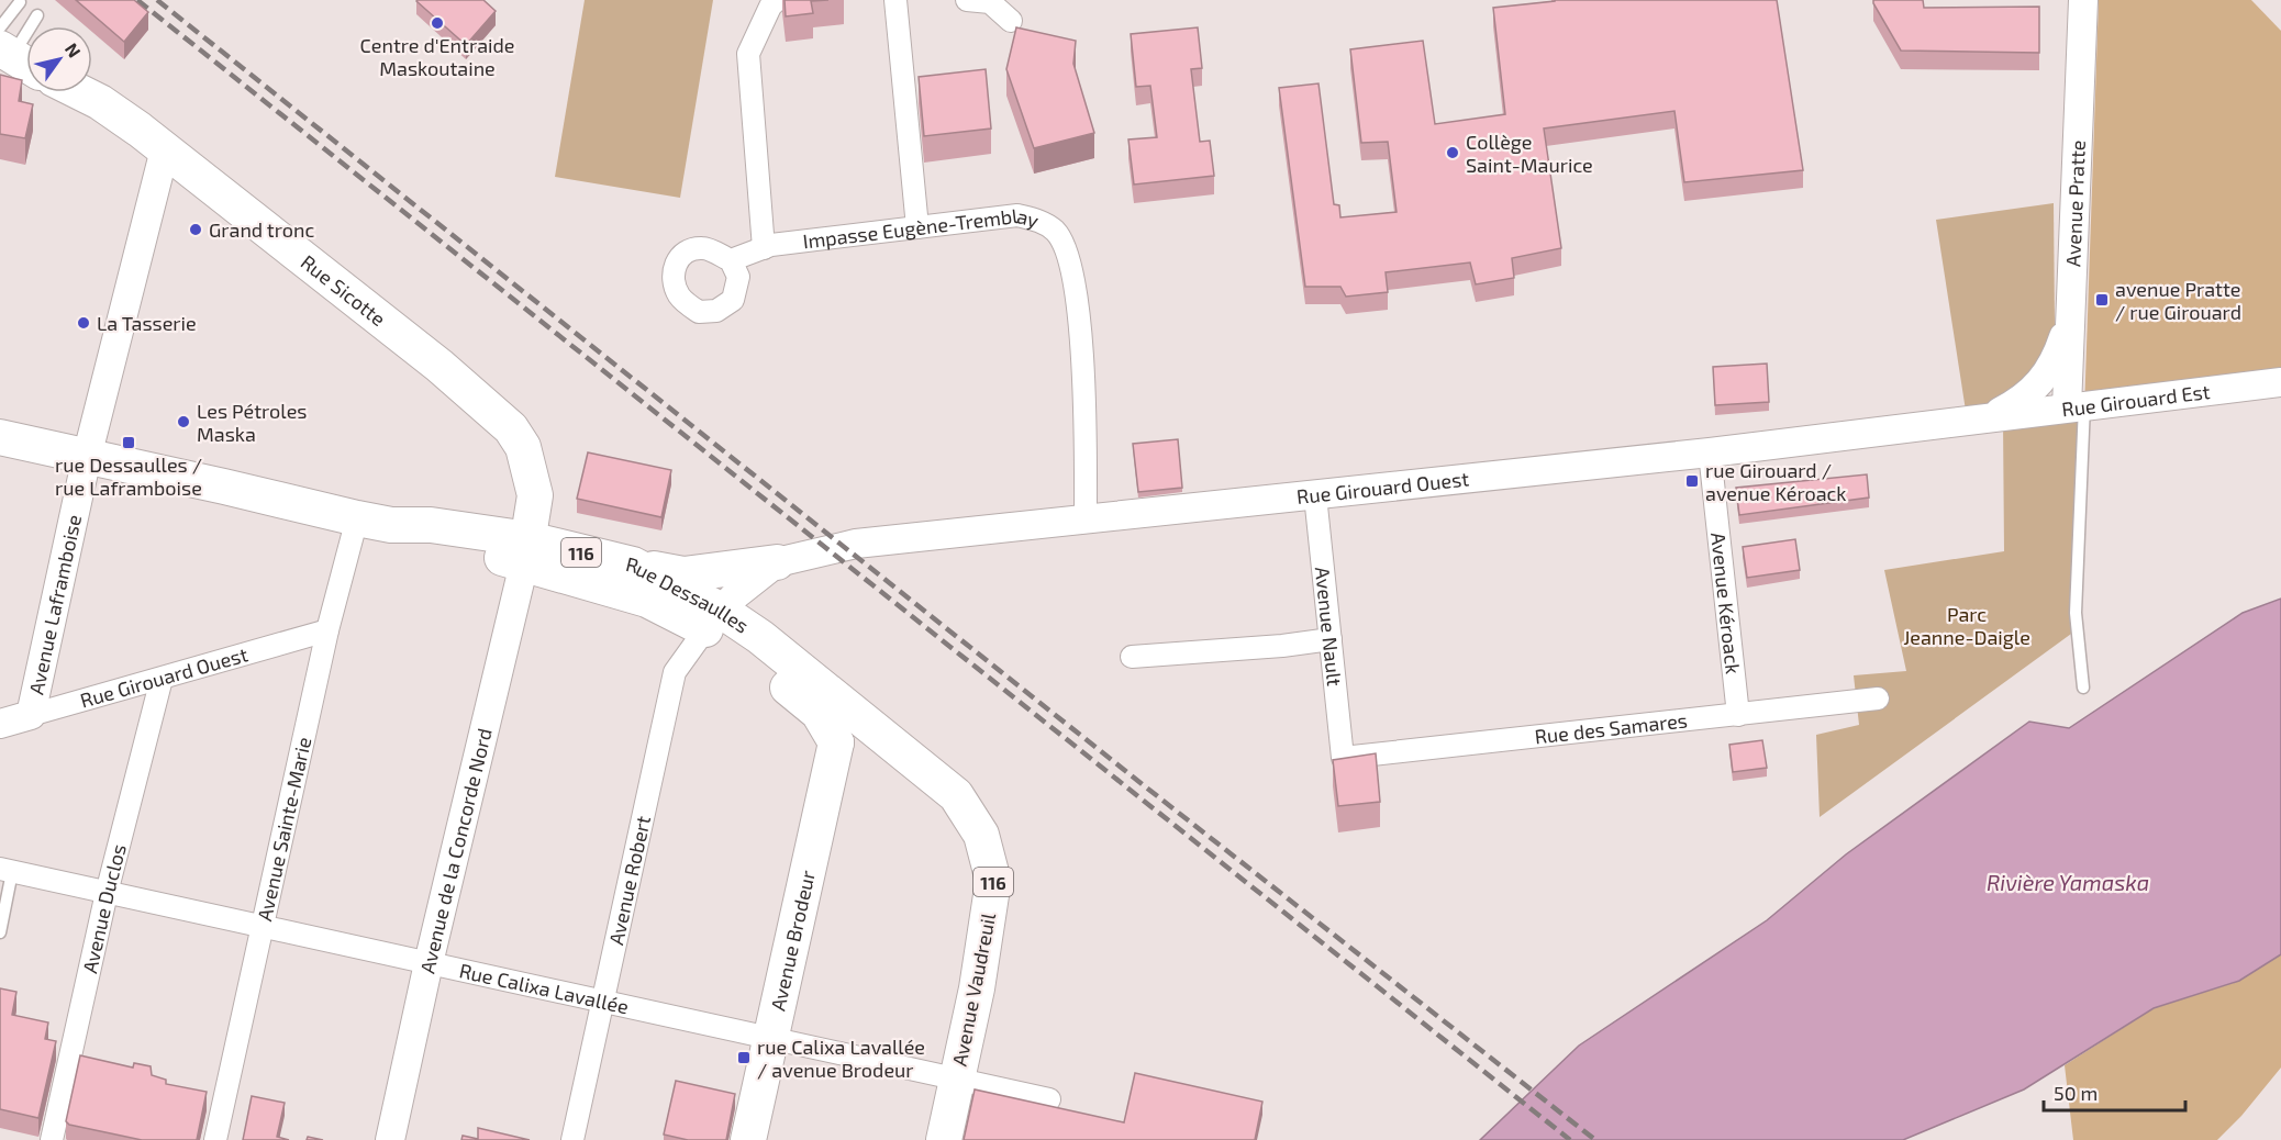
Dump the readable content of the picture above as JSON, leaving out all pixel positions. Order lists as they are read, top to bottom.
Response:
{
  "streets": {
    "main road": [
      "Rue Sicotte",
      "116",
      "Rue Dessaulles",
      "Avenue Brodeur",
      "Avenue Vaudreuil"
    ],
    "street": [
      "Avenue Pratte",
      "Impasse Eugène-Tremblay",
      "Rue Girouard Est",
      "Rue Girouard Ouest",
      "Avenue Kéroack",
      "Avenue Laframboise",
      "Avenue Nault",
      "Rue des Samares",
      "Avenue Sainte-Marie",
      "Avenue de la Concorde Nord",
      "Avenue Robert",
      "Avenue Duclos",
      "Rue Calixa Lavallée"
    ]
  },
  "crossings": [
    ["Avenue Pratte", "Rue Girouard Est"],
    ["Impasse Eugène-Tremblay", "Rue Girouard Ouest"],
    ["Rue Sicotte", "Rue Dessaulles"],
    ["Rue Sicotte", "Avenue Laframboise"],
    ["Rue Sicotte", "Avenue de la Concorde Nord"],
    ["Rue Girouard Est", "Rue Girouard Ouest"],
    ["Rue Girouard Ouest", "Avenue Kéroack"],
    ["Rue Girouard Ouest", "Avenue Laframboise"],
    ["Rue Girouard Ouest", "Avenue Nault"],
    ["Rue Girouard Ouest", "Avenue Sainte-Marie"],
    ["Rue Girouard Ouest", "Avenue Duclos"],
    ["Rue Dessaulles", "Avenue Laframboise"],
    ["Rue Dessaulles", "Avenue Sainte-Marie"],
    ["Rue Dessaulles", "Avenue de la Concorde Nord"],
    ["Rue Dessaulles", "Avenue Robert"],
    ["Rue Dessaulles", "Avenue Brodeur"],
    ["Rue Dessaulles", "Avenue Vaudreuil"],
    ["Avenue Kéroack", "Rue des Samares"],
    ["Avenue Nault", "Rue des Samares"],
    ["Avenue Sainte-Marie", "Rue Calixa Lavallée"],
    ["Avenue de la Concorde Nord", "Rue Calixa Lavallée"],
    ["Avenue Robert", "Rue Calixa Lavallée"],
    ["Avenue Duclos", "Rue Calixa Lavallée"],
    ["Avenue Brodeur", "Rue Calixa Lavallée"],
    ["Rue Calixa Lavallée", "Avenue Vaudreuil"]
  ],
  "water": ["Rivière Yamaska"],
  "parks": ["Parc Jeanne-Daigle"],
  "places": {
    "other": [
      "Centre d'Entraide Maskoutaine",
      "Collège Saint-Maurice",
      "Grand tronc",
      "La Tasserie",
      "Les Pétroles Maska"
    ],
    "transit": [
      "avenue Pratte / rue Girouard",
      "rue Dessaulles / rue Laframboise",
      "rue Girouard / avenue Kéroack",
      "rue Calixa Lavallée / avenue Brodeur"
    ]
  },
  "scale_bar": "50 m",
  "north": "top right"
}
